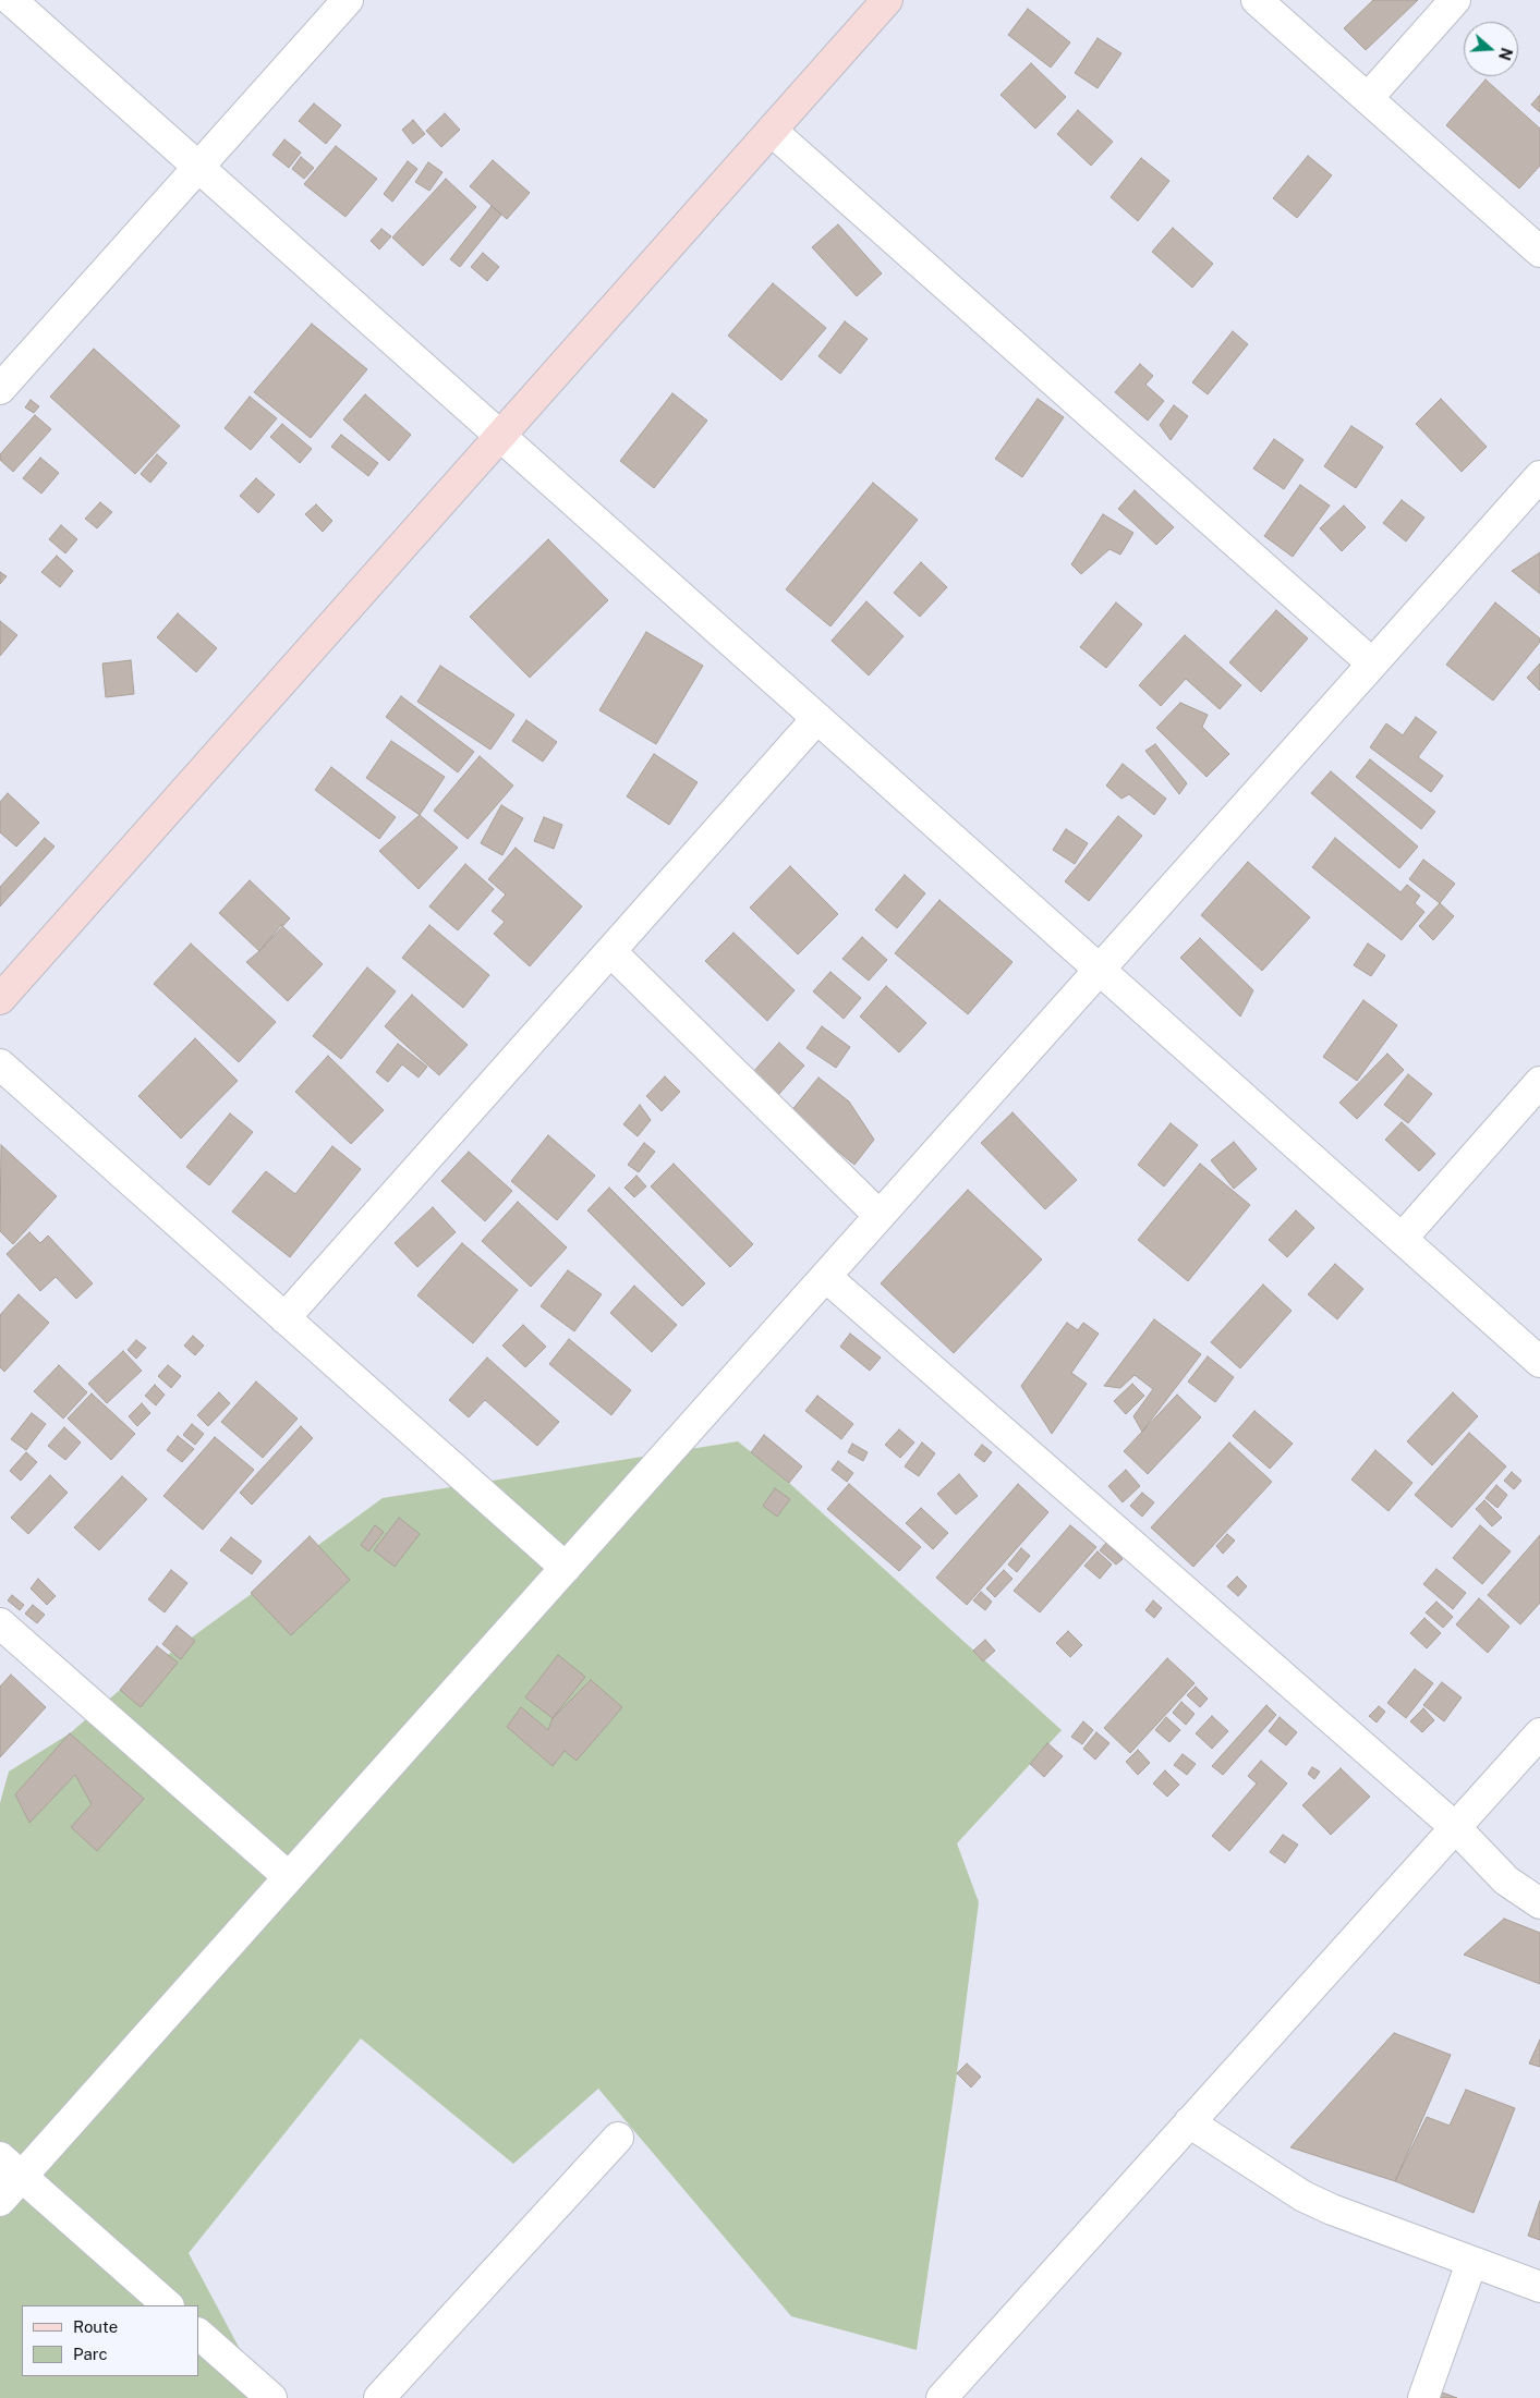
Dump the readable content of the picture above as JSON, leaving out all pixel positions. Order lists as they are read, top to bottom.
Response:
{
  "legend": ["Route", "Parc"],
  "north": "right"
}
